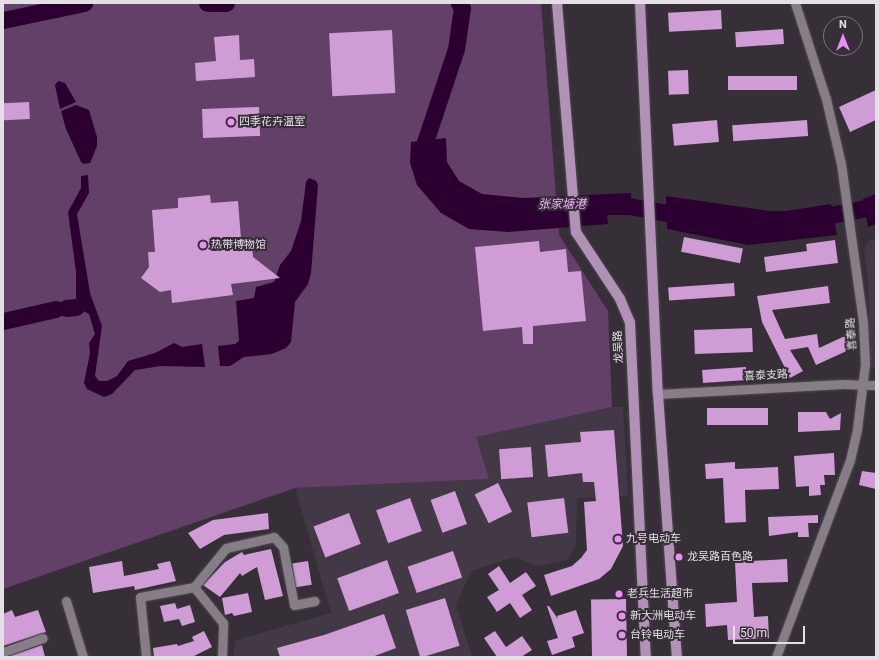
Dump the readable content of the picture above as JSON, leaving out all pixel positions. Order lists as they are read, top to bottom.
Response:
{
  "streets": {
    "main road": ["龙吴路"],
    "street": ["喜泰路", "喜泰支路"]
  },
  "crossings": [
    ["喜泰路", "喜泰支路"]
  ],
  "water": ["张家塘港"],
  "places": [
    "四季花卉温室",
    "热带博物馆",
    "九号电动车",
    "龙吴路百色路",
    "老兵生活超市",
    "新大洲电动车",
    "台铃电动车"
  ],
  "scale_bar": "50 m",
  "north": "top"
}
